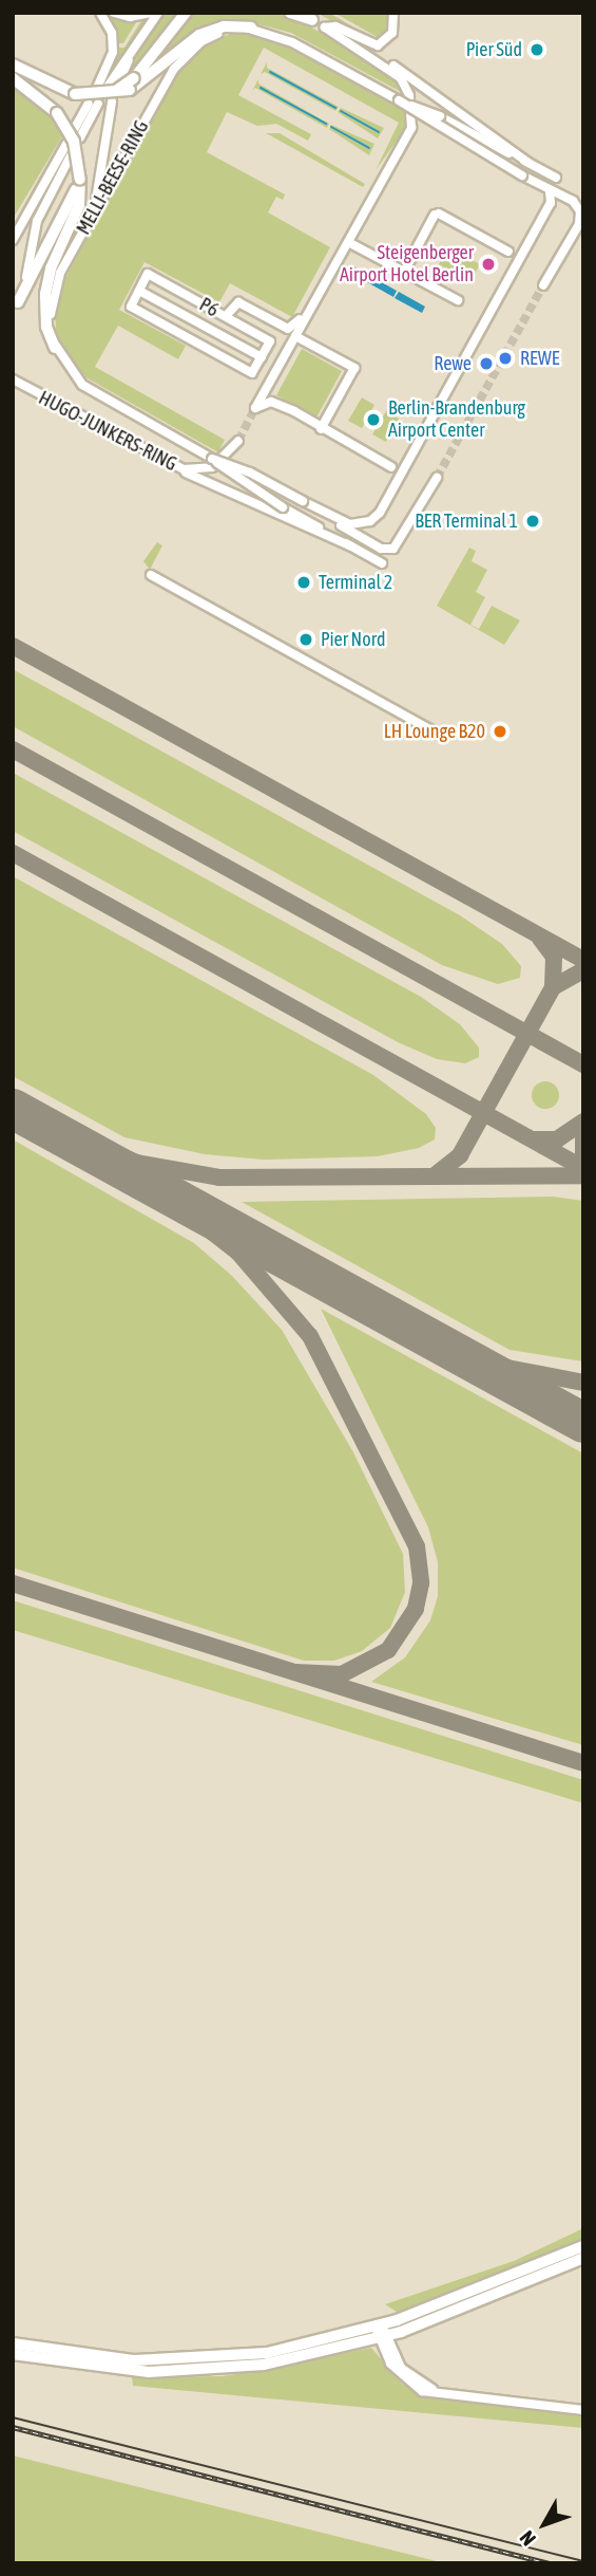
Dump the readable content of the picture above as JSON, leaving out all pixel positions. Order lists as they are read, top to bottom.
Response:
{
  "streets": {
    "street": ["MELLI-BEESE-RING", "P6", "HUGO-JUNKERS-RING"]
  },
  "places": [
    "Pier Süd",
    "Steigenberger Airport Hotel Berlin",
    "REWE",
    "Rewe",
    "Berlin-Brandenburg Airport Center",
    "BER Terminal 1",
    "Terminal 2",
    "Pier Nord",
    "LH Lounge B20"
  ],
  "north": "bottom left"
}
